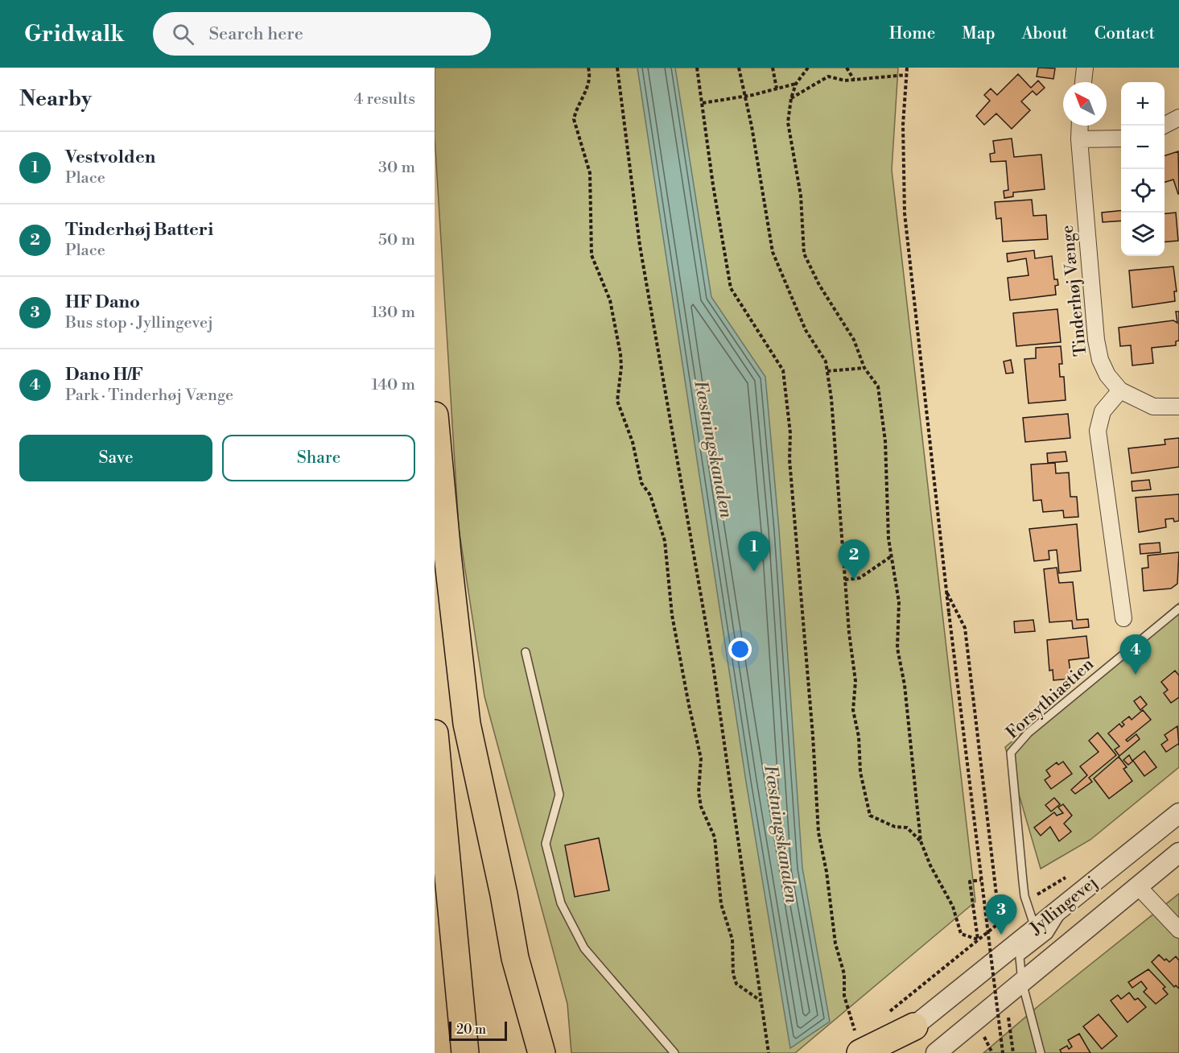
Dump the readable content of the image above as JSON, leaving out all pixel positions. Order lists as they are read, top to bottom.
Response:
{
  "streets": {
    "street": ["Tinderhøj Vænge", "Jyllingevej"],
    "lane": ["Forsythiastien"]
  },
  "crossings": [
    ["Forsythiastien", "Jyllingevej"]
  ],
  "water": ["Fæstningskanalen"],
  "scale_bar": "20 m",
  "north": "top left",
  "page": {
    "header": "Gridwalk",
    "search": "Search here",
    "nav": [
      "Home",
      "Map",
      "About",
      "Contact"
    ],
    "heading": ["Nearby", "4 results"],
    "map_buttons": ["+", "−"],
    "list": [
      {
        "mark": "1",
        "name": "Vestvolden",
        "note": "Place",
        "value": "30 m"
      },
      {
        "mark": "2",
        "name": "Tinderhøj Batteri",
        "note": "Place",
        "value": "50 m"
      },
      {
        "mark": "3",
        "name": "HF Dano",
        "note": "Bus stop · Jyllingevej",
        "value": "130 m"
      },
      {
        "mark": "4",
        "name": "Dano H/F",
        "note": "Park · Tinderhøj Vænge",
        "value": "140 m"
      }
    ],
    "buttons": ["Save", "Share"],
    "pins": [
      "1",
      "2",
      "4",
      "3"
    ],
    "scale": "20 m"
  }
}
